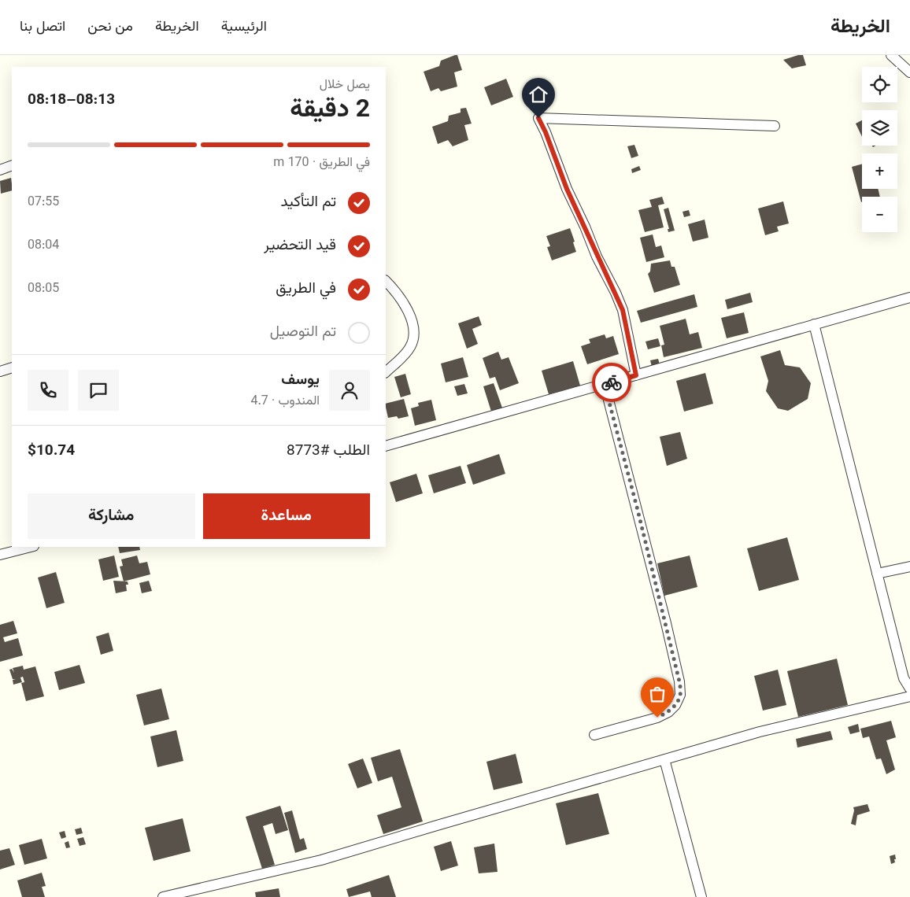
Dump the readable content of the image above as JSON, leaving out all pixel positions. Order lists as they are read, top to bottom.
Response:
{
  "page": {
    "header": "الخريطة",
    "nav": [
      "الرئيسية",
      "الخريطة",
      "من نحن",
      "اتصل بنا"
    ],
    "map_buttons": ["+", "−"],
    "heading": ["2 دقيقة", "يصل خلال", "08:13–08:18"],
    "panel": [
      "يوسف",
      "المندوب · 4.7",
      "الطلب #8773",
      "$10.74"
    ],
    "bar": "في الطريق · 170 m",
    "list": [
      ["تم التأكيد", "07:55"],
      ["قيد التحضير", "08:04"],
      ["في الطريق", "08:05"],
      "تم التوصيل"
    ],
    "buttons": ["مساعدة", "مشاركة"]
  }
}
